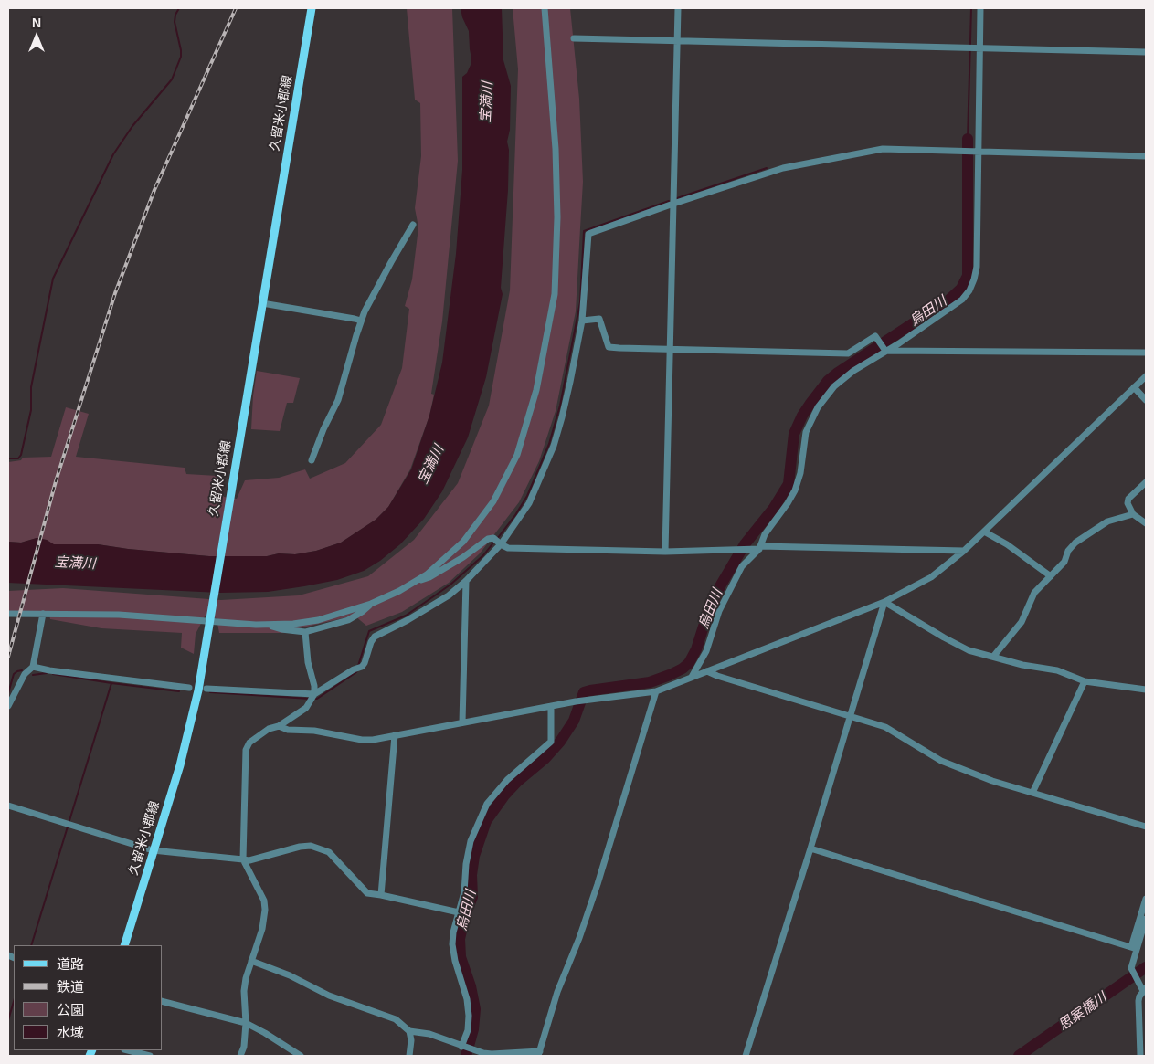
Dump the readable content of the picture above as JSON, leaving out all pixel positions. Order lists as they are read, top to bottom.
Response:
{
  "streets": {
    "main road": ["久留米小郡線"]
  },
  "water": ["宝満川", "烏田川", "思案橋川"],
  "legend": [
    "道路",
    "鉄道",
    "公園",
    "水域"
  ],
  "north": "top"
}
